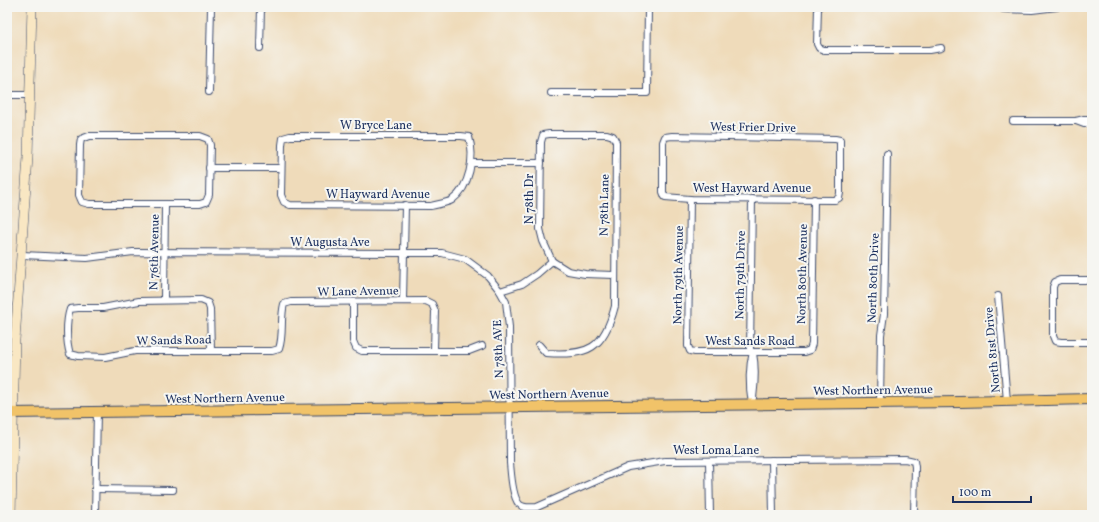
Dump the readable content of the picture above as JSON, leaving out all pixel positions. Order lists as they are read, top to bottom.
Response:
{
  "streets": {
    "main road": ["West Northern Avenue"],
    "street": [
      "W Bryce Lane",
      "West Frier Drive",
      "West Hayward Avenue",
      "W Hayward Avenue",
      "N 78th Dr",
      "N 78th Lane",
      "W Augusta Ave",
      "N 76th Avenue",
      "North 80th Avenue",
      "North 79th Avenue",
      "North 79th Drive",
      "North 80th Drive",
      "W Lane Avenue",
      "W Sands Road",
      "West Sands Road",
      "N 78th AVE",
      "North 81st Drive",
      "West Loma Lane"
    ]
  },
  "crossings": [
    ["W Bryce Lane", "W Hayward Avenue"],
    ["West Frier Drive", "West Hayward Avenue"],
    ["West Hayward Avenue", "North 80th Avenue"],
    ["West Hayward Avenue", "North 79th Avenue"],
    ["West Hayward Avenue", "North 79th Drive"],
    ["N 78th Dr", "N 78th Lane"],
    ["W Augusta Ave", "N 76th Avenue"],
    ["W Augusta Ave", "N 78th AVE"],
    ["N 76th Avenue", "W Sands Road"],
    ["North 80th Avenue", "West Sands Road"],
    ["North 79th Avenue", "West Sands Road"],
    ["North 79th Drive", "West Sands Road"],
    ["North 79th Drive", "West Northern Avenue"],
    ["North 80th Drive", "West Northern Avenue"],
    ["W Lane Avenue", "W Sands Road"],
    ["N 78th AVE", "West Northern Avenue"],
    ["N 78th AVE", "West Loma Lane"],
    ["North 81st Drive", "West Northern Avenue"],
    ["West Northern Avenue", "West Loma Lane"]
  ],
  "scale_bar": "100 m"
}
